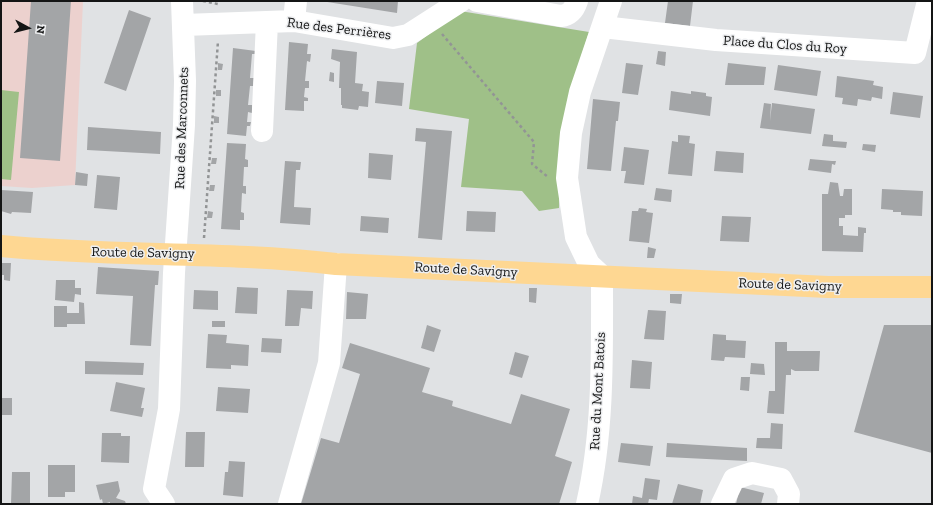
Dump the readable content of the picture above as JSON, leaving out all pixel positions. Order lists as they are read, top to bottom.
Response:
{
  "streets": {
    "main road": ["Route de Savigny"],
    "street": [
      "Rue des Perrières",
      "Place du Clos du Roy",
      "Rue des Marconnets",
      "Rue du Mont Batois"
    ]
  },
  "crossings": [
    ["Rue des Perrières", "Rue des Marconnets"],
    ["Rue des Marconnets", "Route de Savigny"],
    ["Route de Savigny", "Rue du Mont Batois"]
  ],
  "north": "right"
}
